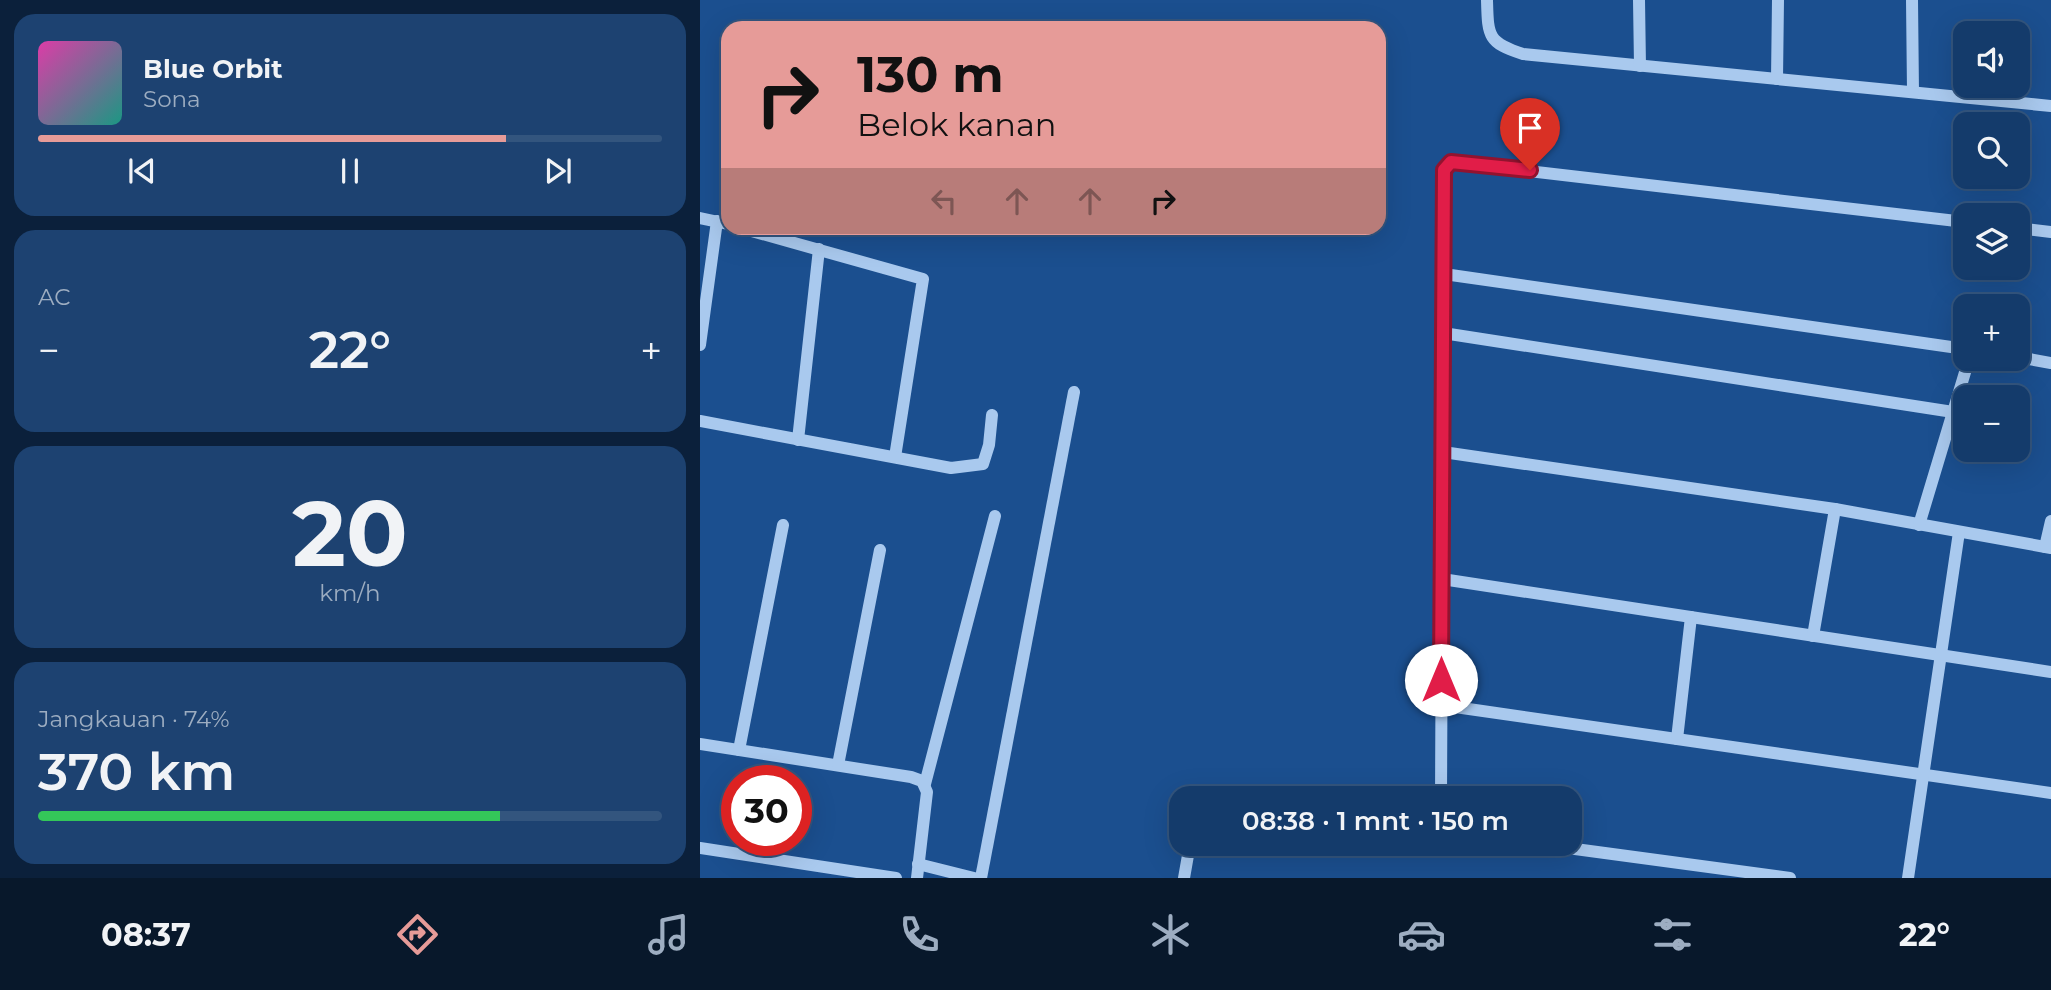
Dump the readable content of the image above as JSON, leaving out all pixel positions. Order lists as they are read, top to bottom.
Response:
{
  "page": {
    "map_buttons": ["+", "−"],
    "turn": ["130 m", "Belok kanan"],
    "song": ["Blue Orbit", "Sona"],
    "tile": [
      "AC",
      ["20", "km/h"],
      ["Jangkauan · 74%", "370 km"]
    ],
    "heat": ["−", "22°", "+"],
    "limit": "30",
    "trip": "08:38 · 1 mnt · 150 m",
    "tabs": ["08:37", "22°"]
  }
}
